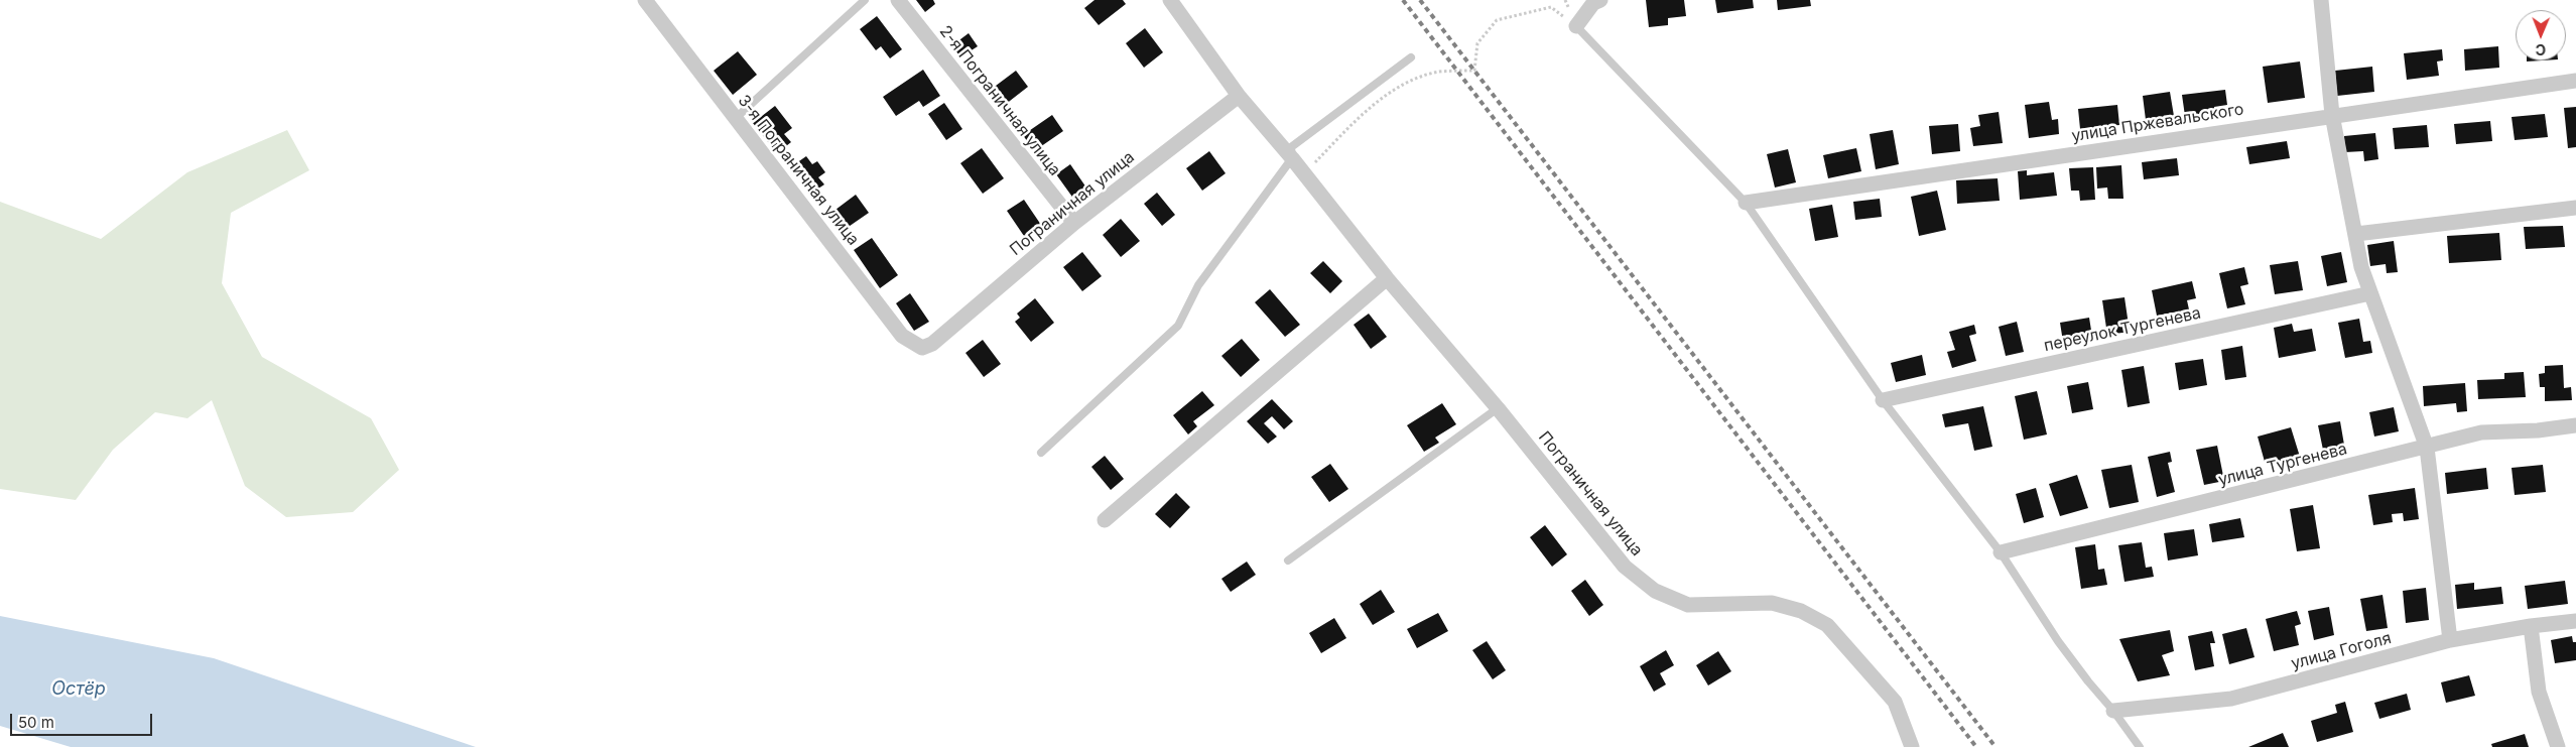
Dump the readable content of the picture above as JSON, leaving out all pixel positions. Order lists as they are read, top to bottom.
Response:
{
  "streets": {
    "street": [
      "2-я Пограничная улица",
      "улица Пржевальского",
      "3-я Пограничная улица",
      "Пограничная улица",
      "переулок Тургенева",
      "улица Тургенева",
      "улица Гоголя"
    ]
  },
  "crossings": [
    ["2-я Пограничная улица", "Пограничная улица"],
    ["3-я Пограничная улица", "Пограничная улица"]
  ],
  "water": ["Остёр"],
  "scale_bar": "50 m",
  "north": "bottom"
}
